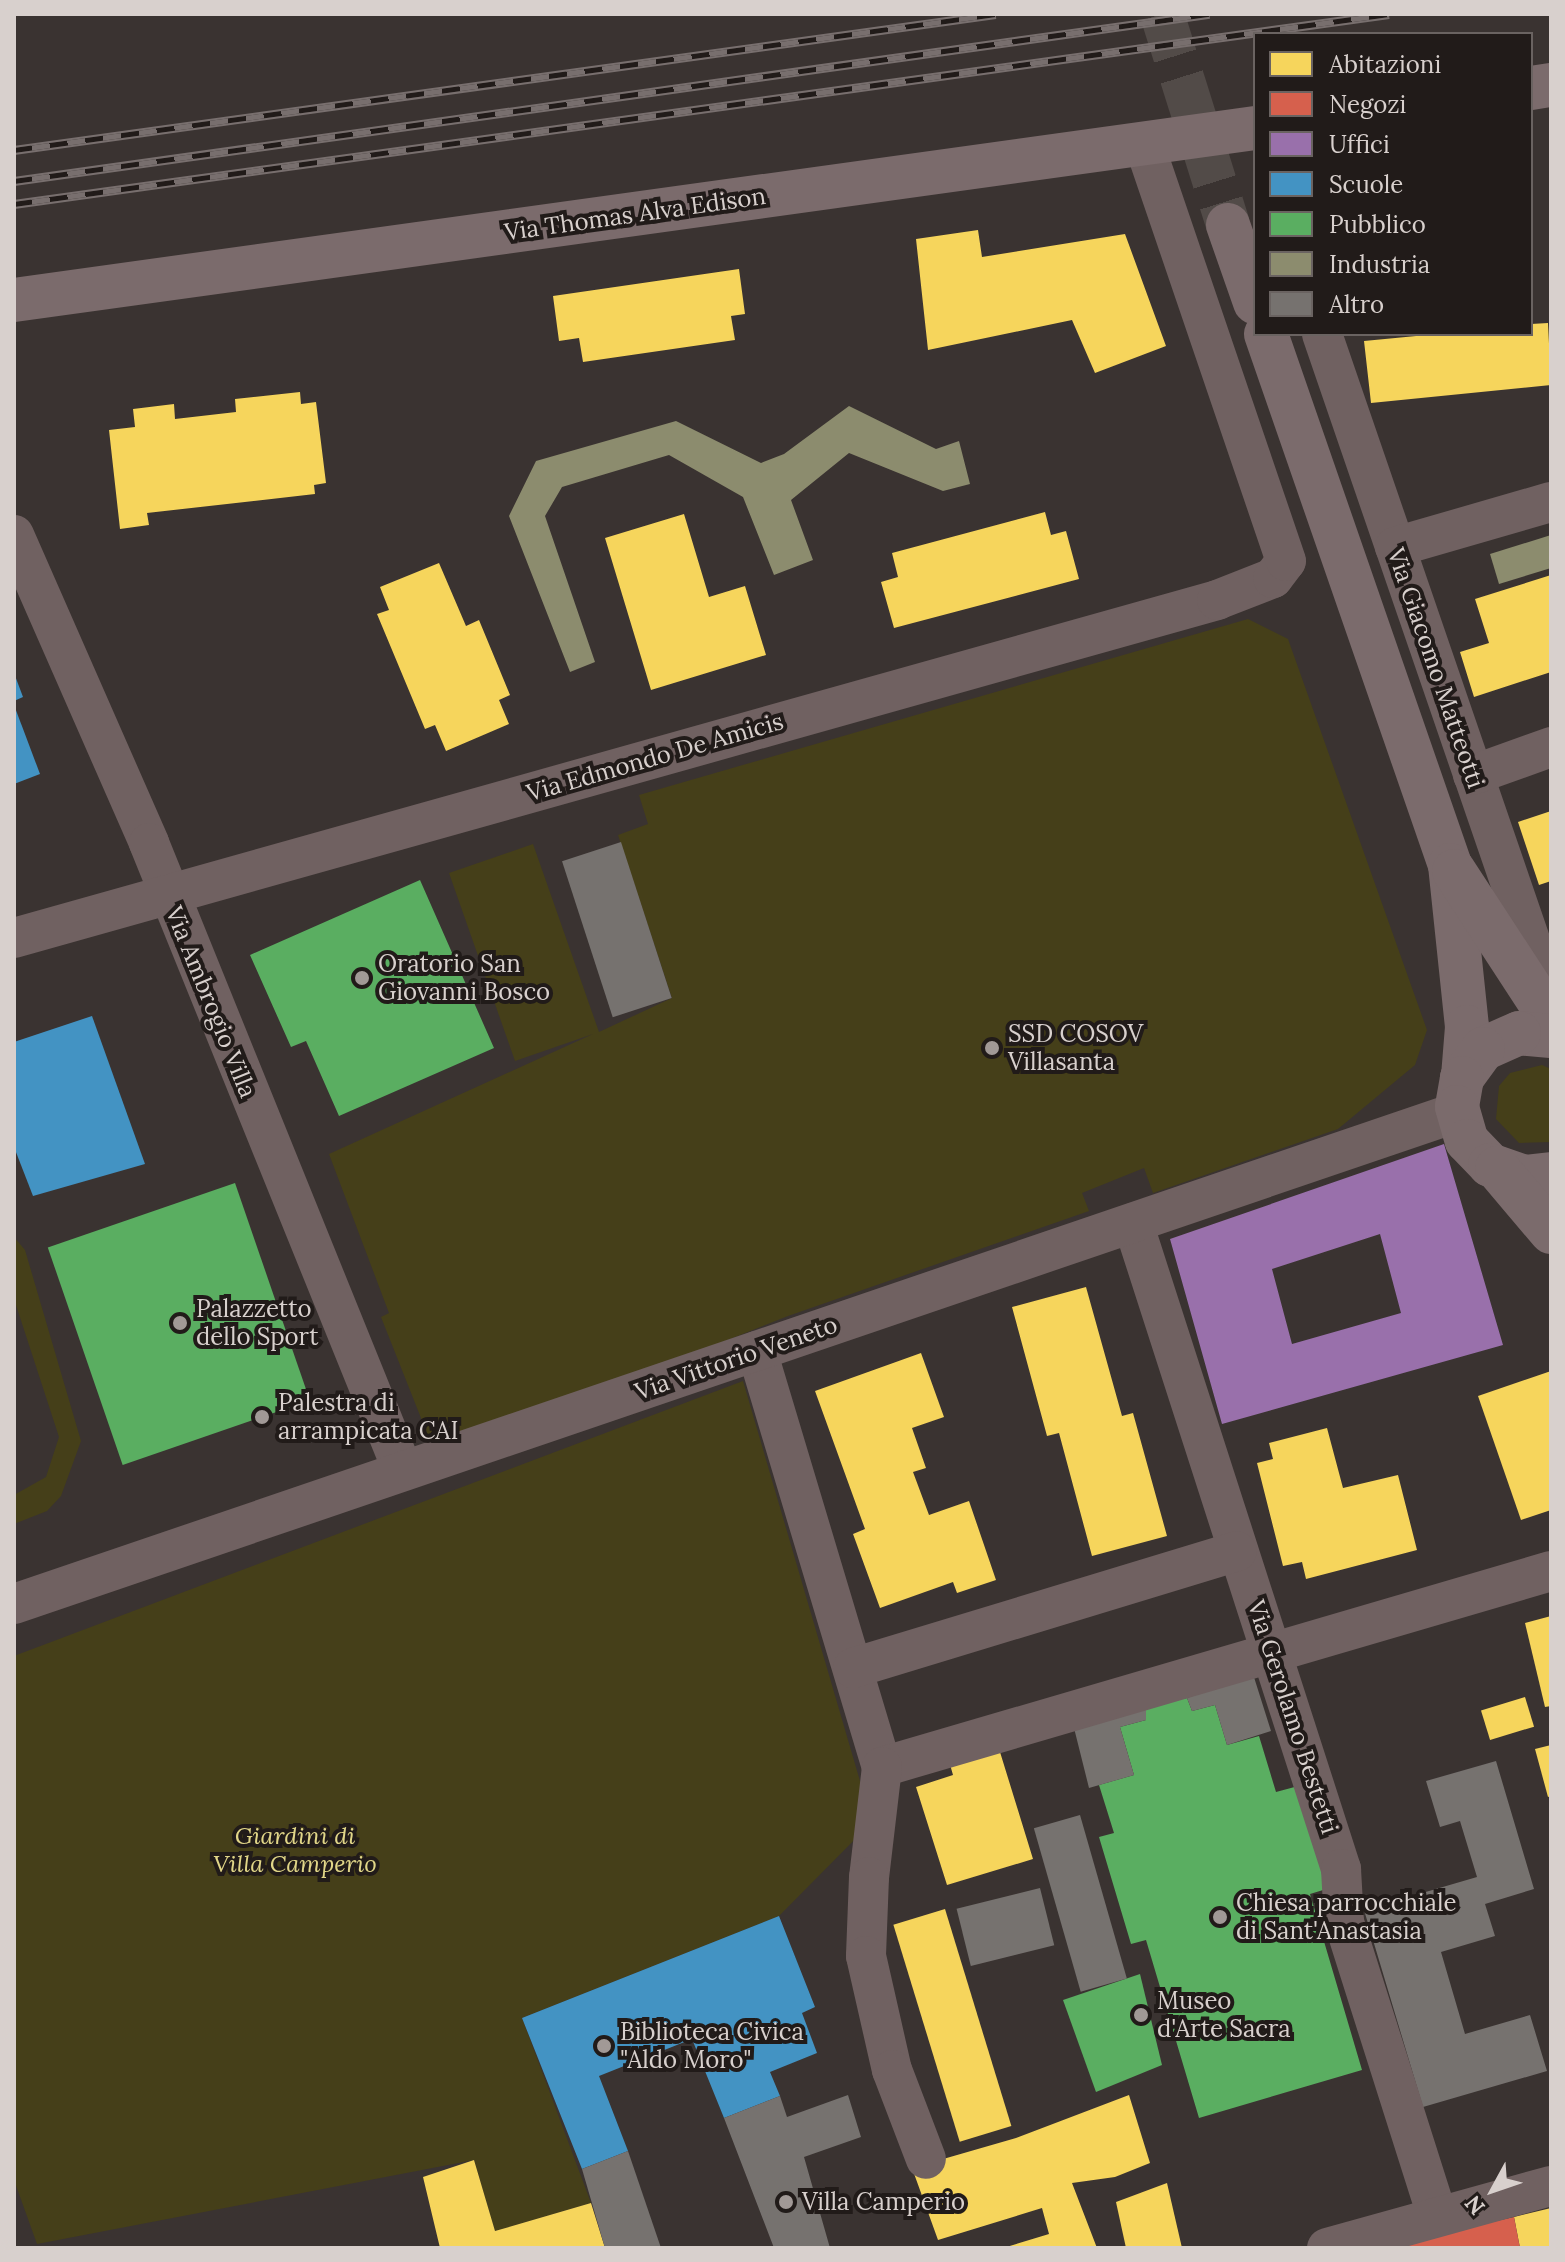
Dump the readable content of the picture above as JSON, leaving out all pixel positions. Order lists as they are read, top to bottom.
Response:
{
  "streets": {
    "street": [
      "Via Thomas Alva Edison",
      "Via Giacomo Matteotti",
      "Via Edmondo De Amicis",
      "Via Ambrogio Villa",
      "Via Vittorio Veneto",
      "Via Gerolamo Bestetti"
    ]
  },
  "crossings": [
    ["Via Thomas Alva Edison", "Via Edmondo De Amicis"],
    ["Via Edmondo De Amicis", "Via Ambrogio Villa"],
    ["Via Ambrogio Villa", "Via Vittorio Veneto"],
    ["Via Vittorio Veneto", "Via Gerolamo Bestetti"]
  ],
  "parks": ["Giardini di Villa Camperio"],
  "places": [
    "Oratorio San Giovanni Bosco",
    "SSD COSOV Villasanta",
    "Palazzetto dello Sport",
    "Palestra di arrampicata CAI",
    "Chiesa parrocchiale di Sant'Anastasia",
    "Museo d'Arte Sacra",
    "Biblioteca Civica \"Aldo Moro\"",
    "Villa Camperio"
  ],
  "legend": [
    "Abitazioni",
    "Negozi",
    "Uffici",
    "Scuole",
    "Pubblico",
    "Industria",
    "Altro"
  ],
  "north": "bottom left"
}
